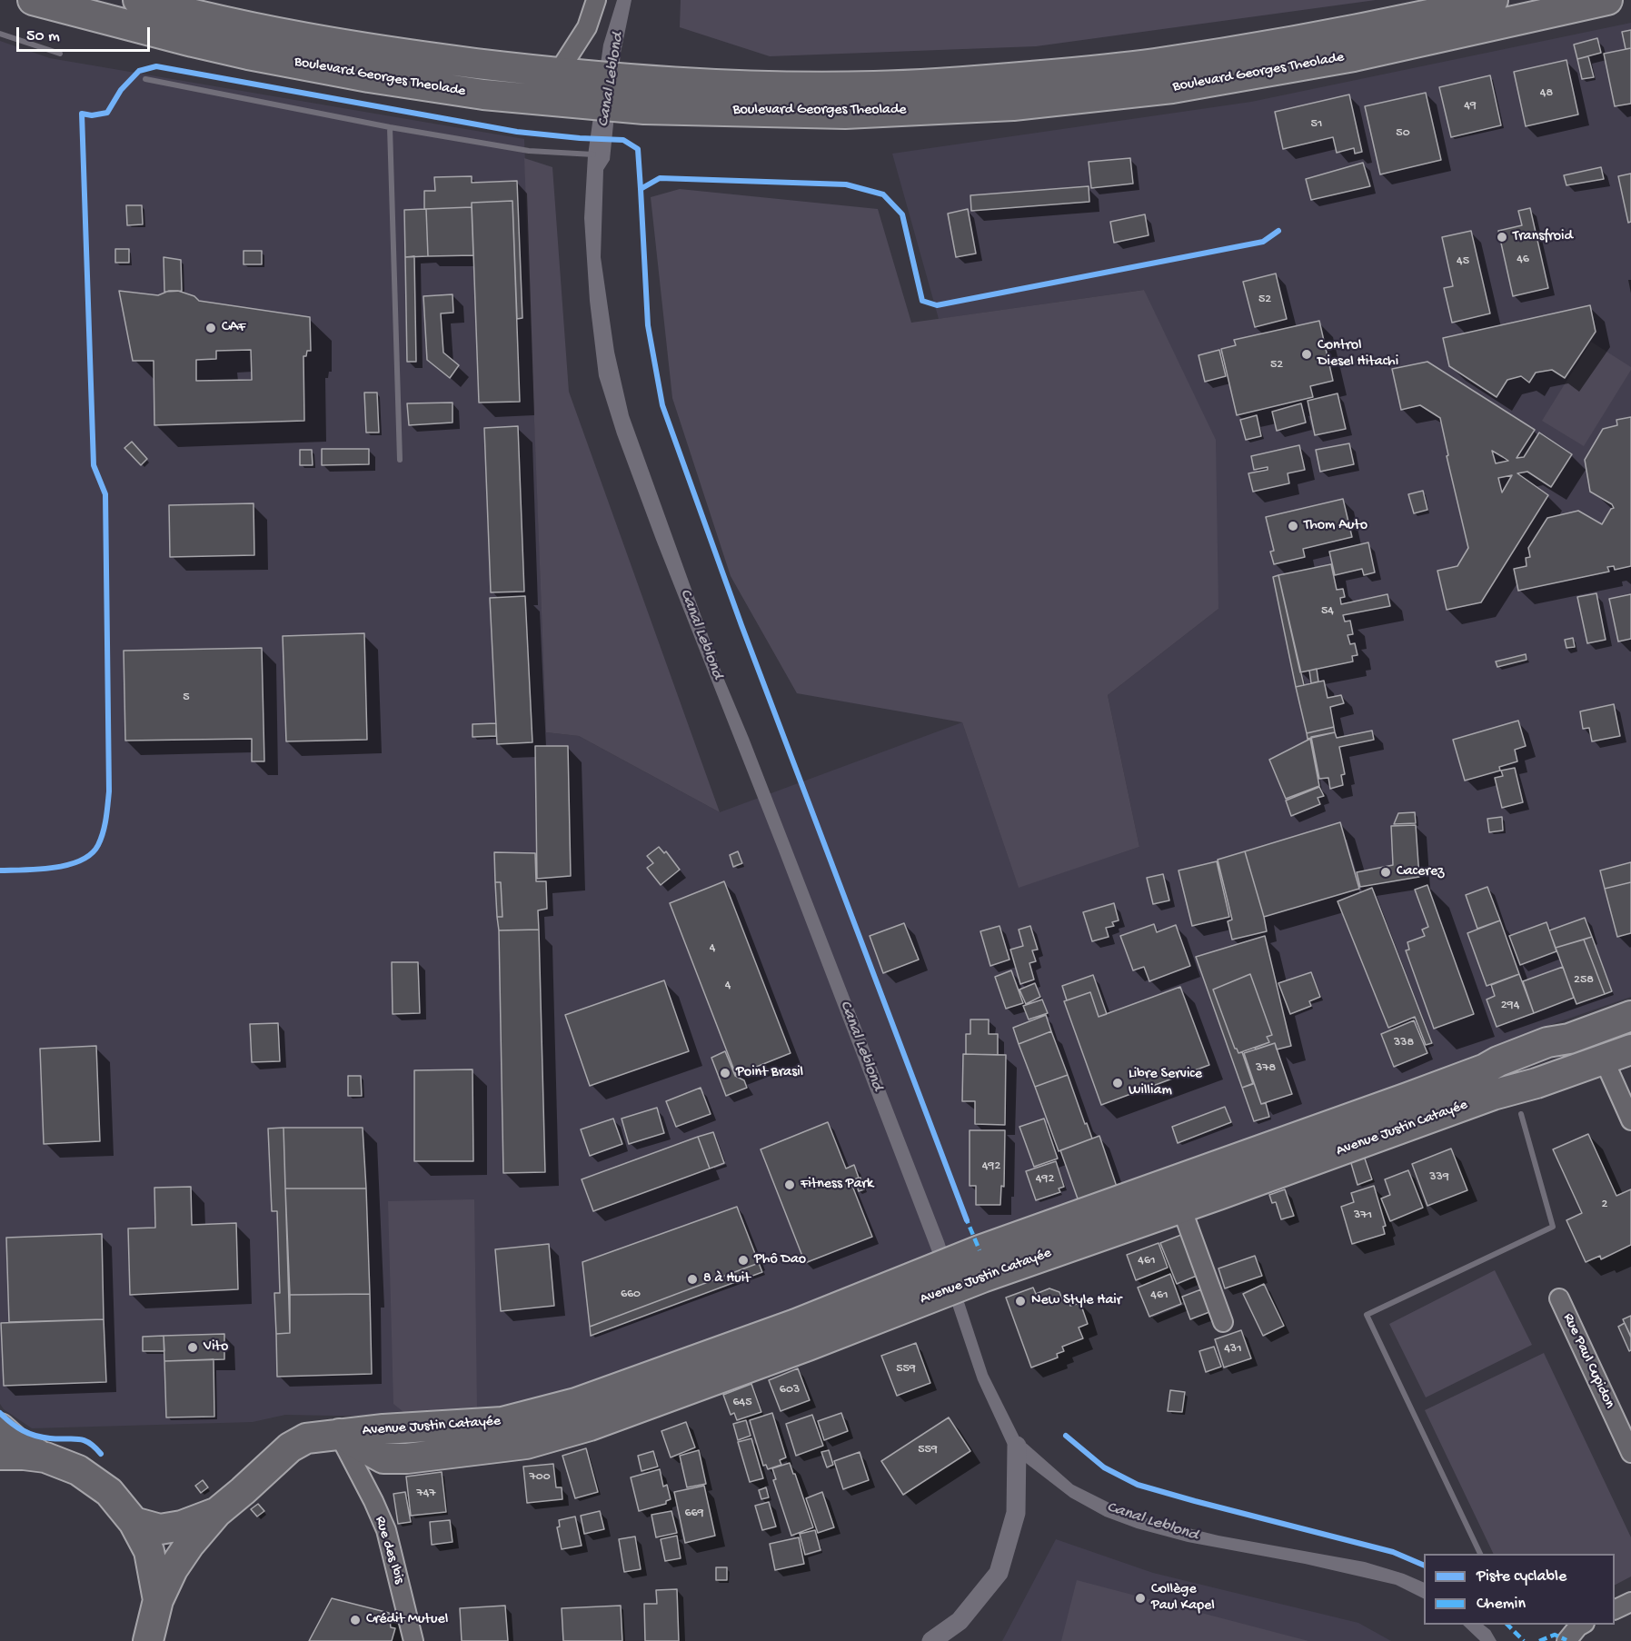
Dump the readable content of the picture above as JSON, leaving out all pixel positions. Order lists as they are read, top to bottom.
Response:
{
  "streets": {
    "main road": ["Boulevard Georges Theolade", "Avenue Justin Catayée"],
    "street": ["Rue Paul Cupidon", "Rue des Ibis"]
  },
  "crossings": [
    ["Avenue Justin Catayée", "Rue des Ibis"]
  ],
  "water": ["Canal Leblond"],
  "places": [
    "Transfroid",
    "CAF",
    "Control Diesel Hitachi",
    "Thom Auto",
    "Cacerez",
    "Point Brasil",
    "Libre Service William",
    "Fitness Park",
    "Phô Dao",
    "8 à Huit",
    "New Style Hair",
    "Vito",
    "Collège Paul Kapel",
    "Crédit Mutuel"
  ],
  "house_numbers": [
    "48",
    "49",
    "51",
    "50",
    "46",
    "45",
    "52",
    "52",
    "54",
    "5",
    "4",
    "258",
    "4",
    "294",
    "338",
    "378",
    "492",
    "339",
    "492",
    "2",
    "371",
    "461",
    "660",
    "461",
    "431",
    "559",
    "603",
    "645",
    "559",
    "700",
    "747",
    "669"
  ],
  "legend": ["Piste cyclable", "Chemin"],
  "scale_bar": "50 m"
}
